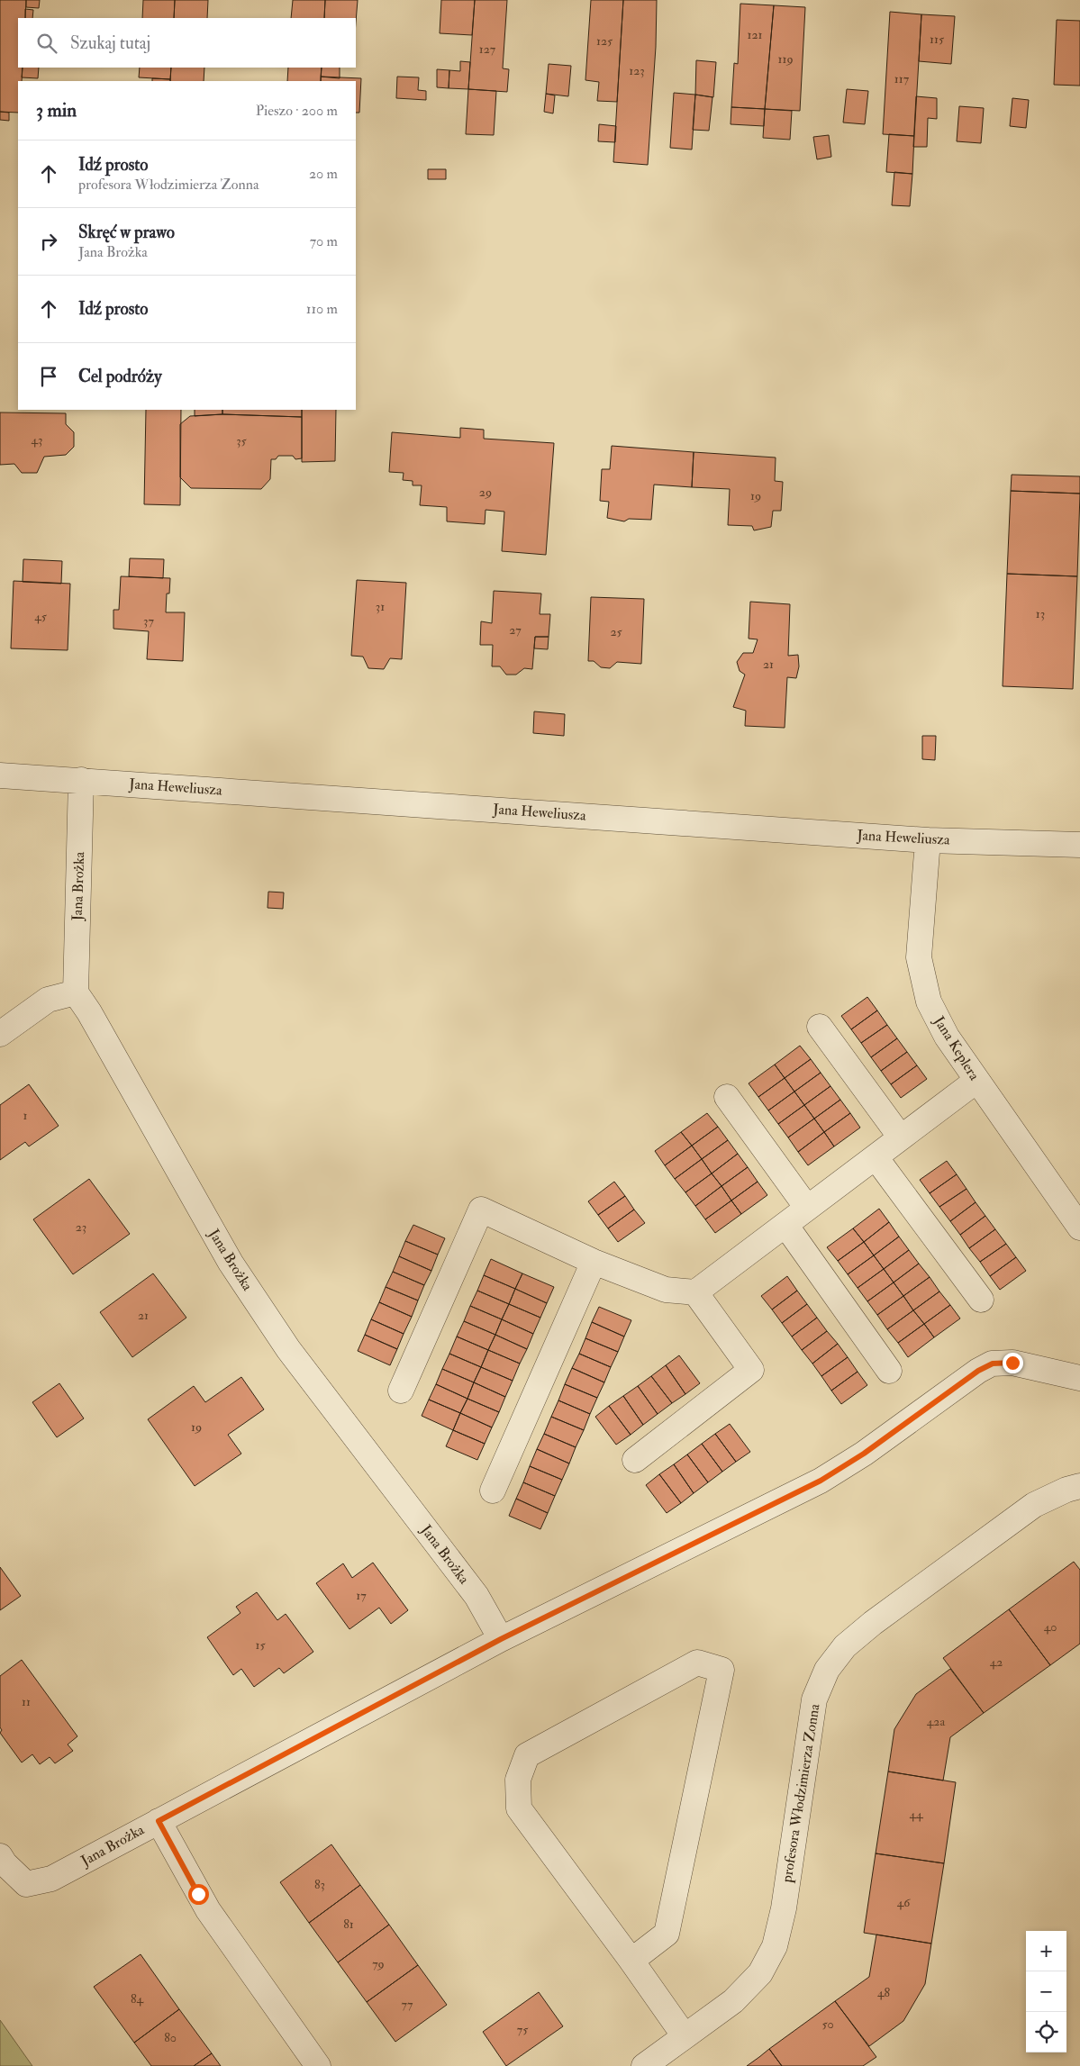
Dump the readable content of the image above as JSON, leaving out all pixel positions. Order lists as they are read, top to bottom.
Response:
{
  "streets": {
    "street": [
      "Jana Heweliusza",
      "Jana Brożka",
      "Jana Keplera",
      "profesora Włodzimierza Zonna"
    ]
  },
  "crossings": [
    ["Jana Heweliusza", "Jana Brożka"],
    ["Jana Heweliusza", "Jana Keplera"]
  ],
  "house_numbers": [
    "121",
    "115",
    "125",
    "127",
    "119",
    "123",
    "117",
    "43",
    "35",
    "29",
    "19",
    "31",
    "13",
    "45",
    "37",
    "27",
    "25",
    "21",
    "1",
    "23",
    "21",
    "19",
    "17",
    "40",
    "15",
    "42",
    "11",
    "42a",
    "44",
    "83",
    "46",
    "81",
    "79",
    "48",
    "84",
    "77",
    "50",
    "75",
    "80"
  ],
  "page": {
    "search": "Szukaj tutaj",
    "heading": ["3 min", "Pieszo · 200 m"],
    "list": [
      ["Idź prosto", "profesora Włodzimierza Zonna", "20 m"],
      ["Skręć w prawo", "Jana Brożka", "70 m"],
      ["Idź prosto", "110 m"],
      "Cel podróży"
    ],
    "map_buttons": ["+", "−"]
  }
}
